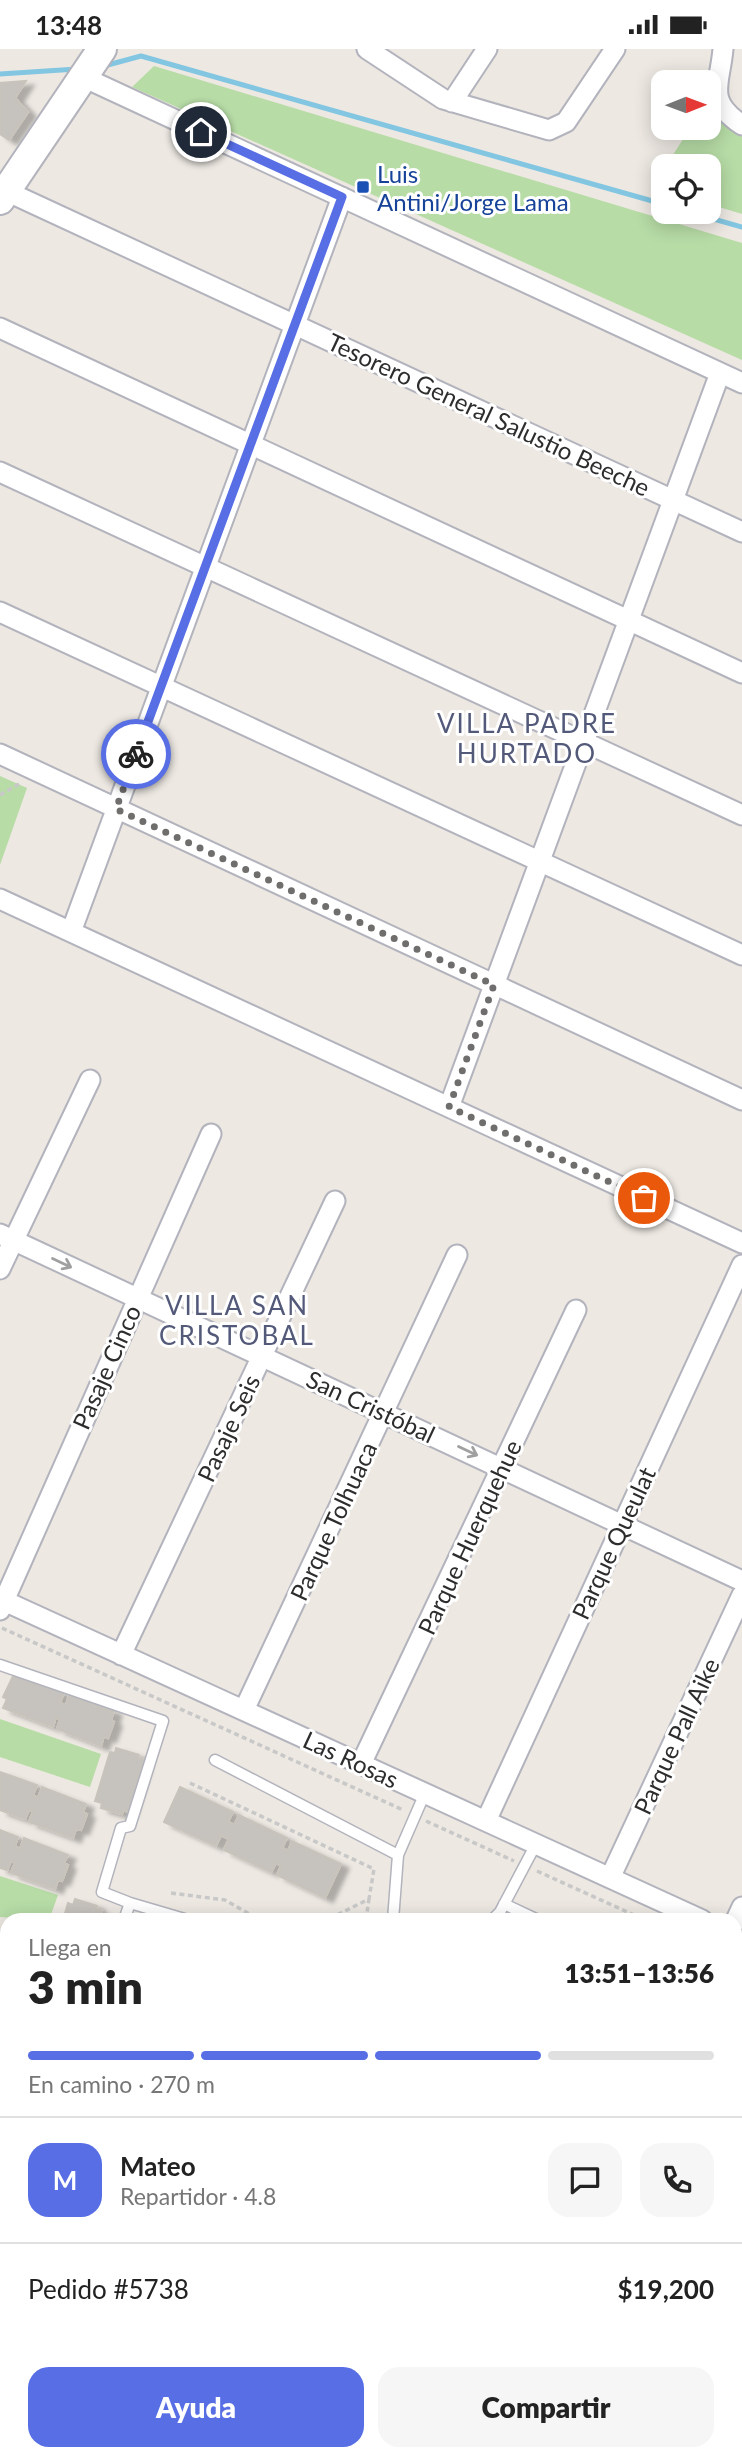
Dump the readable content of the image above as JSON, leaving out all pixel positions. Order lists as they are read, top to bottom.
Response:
{
  "streets": {
    "street": [
      "Tesorero General Salustio Beeche",
      "Pasaje Cinco",
      "San Cristóbal",
      "Pasaje Seis",
      "Parque Tolhuaca",
      "Parque Huerquehue",
      "Parque Queulat",
      "Parque Pall Aike",
      "Las Rosas"
    ]
  },
  "crossings": [
    ["Pasaje Cinco", "San Cristóbal"],
    ["Pasaje Cinco", "Las Rosas"],
    ["San Cristóbal", "Pasaje Seis"],
    ["San Cristóbal", "Parque Tolhuaca"],
    ["San Cristóbal", "Parque Huerquehue"],
    ["San Cristóbal", "Parque Queulat"],
    ["Pasaje Seis", "Las Rosas"],
    ["Parque Tolhuaca", "Las Rosas"],
    ["Parque Huerquehue", "Las Rosas"],
    ["Parque Queulat", "Las Rosas"],
    ["Parque Pall Aike", "Las Rosas"]
  ],
  "districts": ["VILLA PADRE HURTADO", "VILLA SAN CRISTOBAL"],
  "places": {
    "transit": ["Luis Antini/Jorge Lama"]
  },
  "north": "right",
  "page": {
    "status": "13:48",
    "heading": ["3 min", "Llega en", "13:51–13:56"],
    "panel": [
      "Mateo",
      "Repartidor · 4.8",
      "Pedido #5738",
      "$19,200"
    ],
    "bar": "En camino · 270 m",
    "round": "M",
    "buttons": ["Ayuda", "Compartir"]
  }
}
